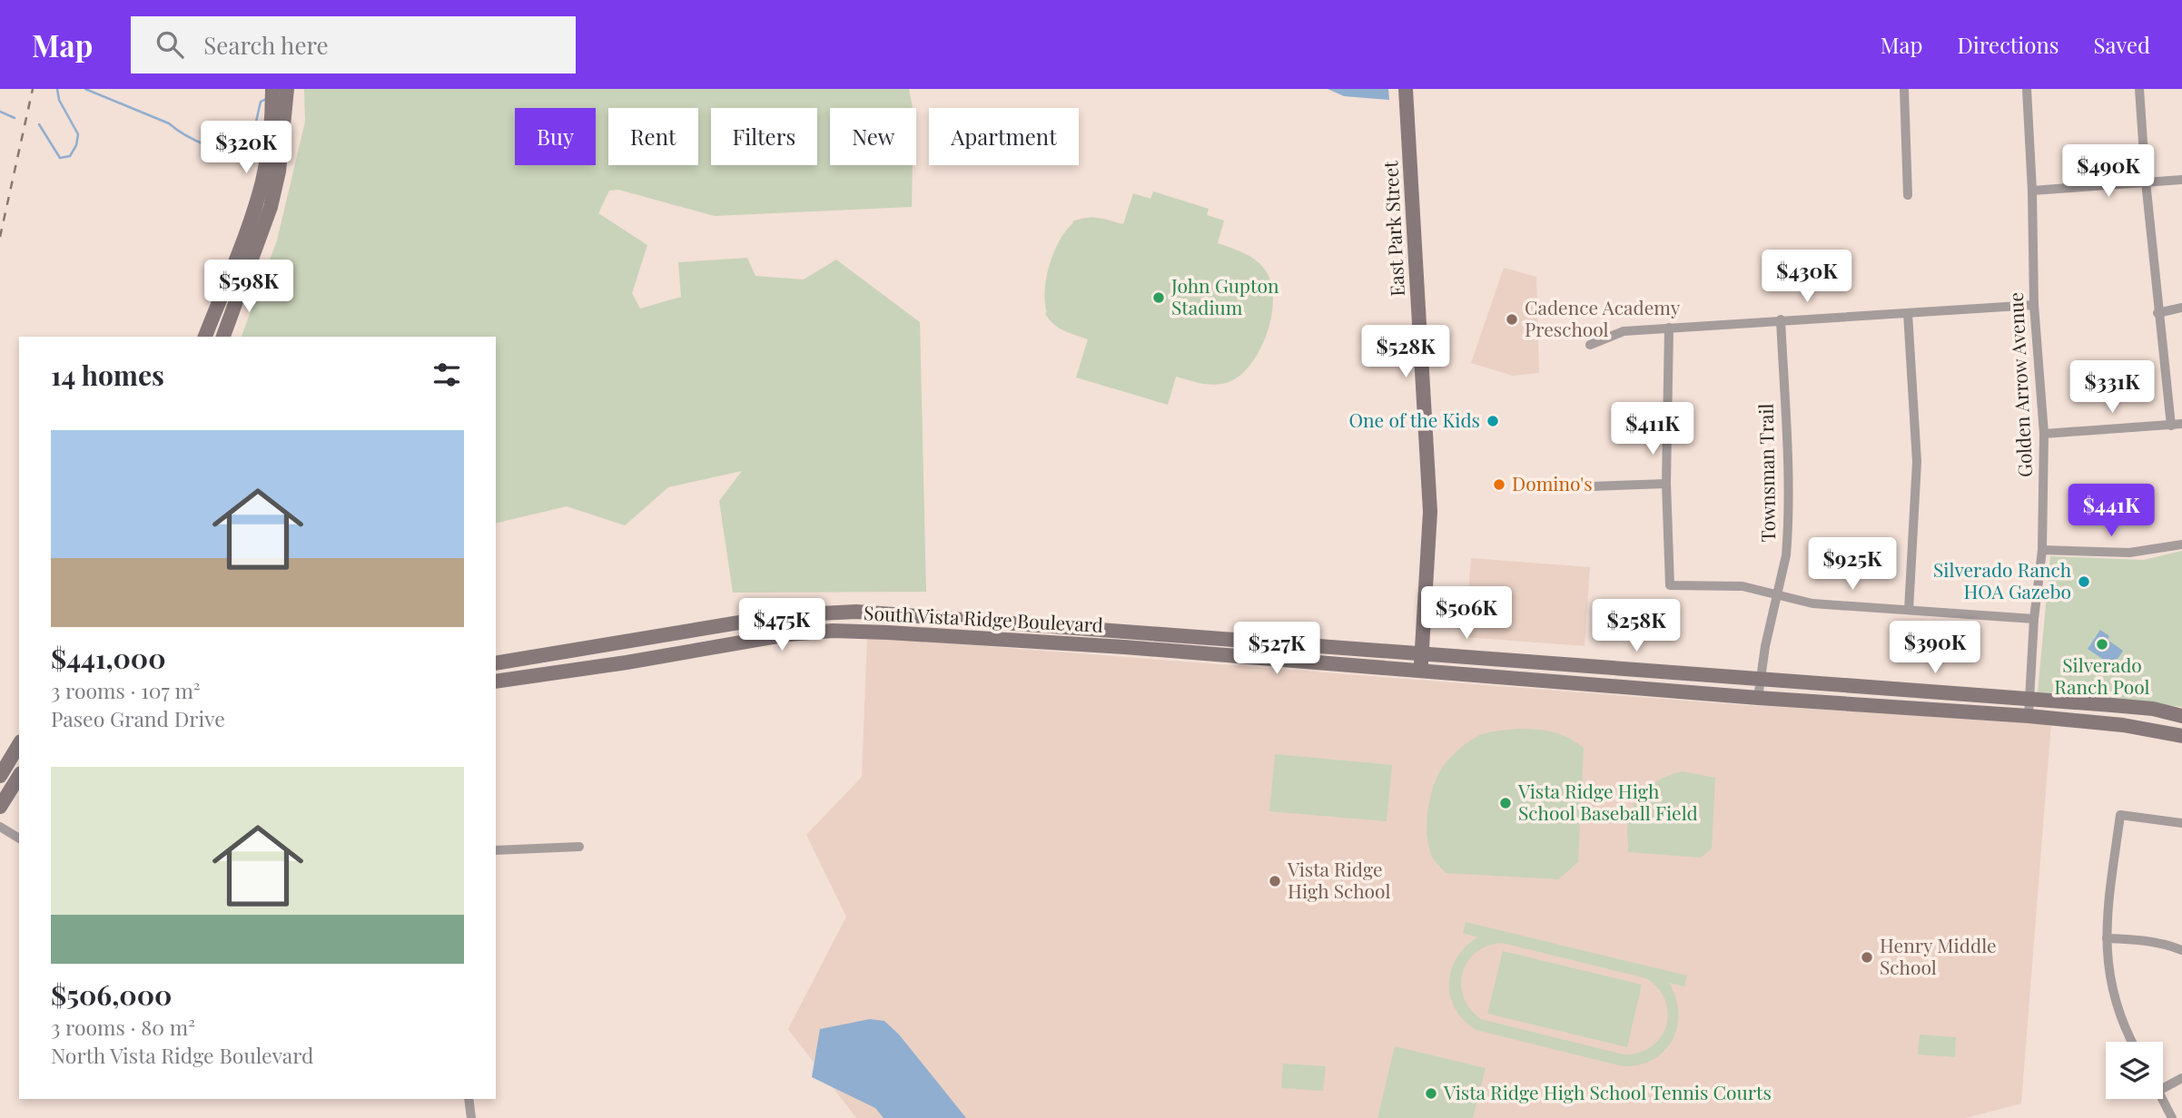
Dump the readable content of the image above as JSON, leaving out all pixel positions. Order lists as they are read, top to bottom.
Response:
{
  "streets": {
    "street": [
      "East Park Street",
      "Golden Arrow Avenue",
      "Townsman Trail",
      "South Vista Ridge Boulevard"
    ]
  },
  "crossings": [
    ["East Park Street", "South Vista Ridge Boulevard"],
    ["Golden Arrow Avenue", "South Vista Ridge Boulevard"],
    ["Townsman Trail", "South Vista Ridge Boulevard"]
  ],
  "places": [
    "John Gupton Stadium",
    "Cadence Academy Preschool",
    "One of the Kids",
    "Domino's",
    "Silverado Ranch HOA Gazebo",
    "Silverado Ranch Pool",
    "Vista Ridge High School Baseball Field",
    "Vista Ridge High School",
    "Henry Middle School",
    "Vista Ridge High School Tennis Courts"
  ],
  "page": {
    "header": "Map",
    "search": "Search here",
    "nav": ["Map", "Directions", "Saved"],
    "chip": [
      "Buy",
      "Rent",
      "Filters",
      "New",
      "Apartment"
    ],
    "price": [
      "$320K",
      "$490K",
      "$430K",
      "$598K",
      "$528K",
      "$331K",
      "$411K",
      "$441K",
      "$925K",
      "$506K",
      "$475K",
      "$258K",
      "$390K",
      "$527K"
    ],
    "heading": "14 homes",
    "list": [
      {
        "name": "$441,000",
        "note": "3 rooms · 107 m² · Paseo Grand Drive"
      },
      {
        "name": "$506,000",
        "note": "3 rooms · 80 m² · North Vista Ridge Boulevard"
      }
    ]
  }
}
